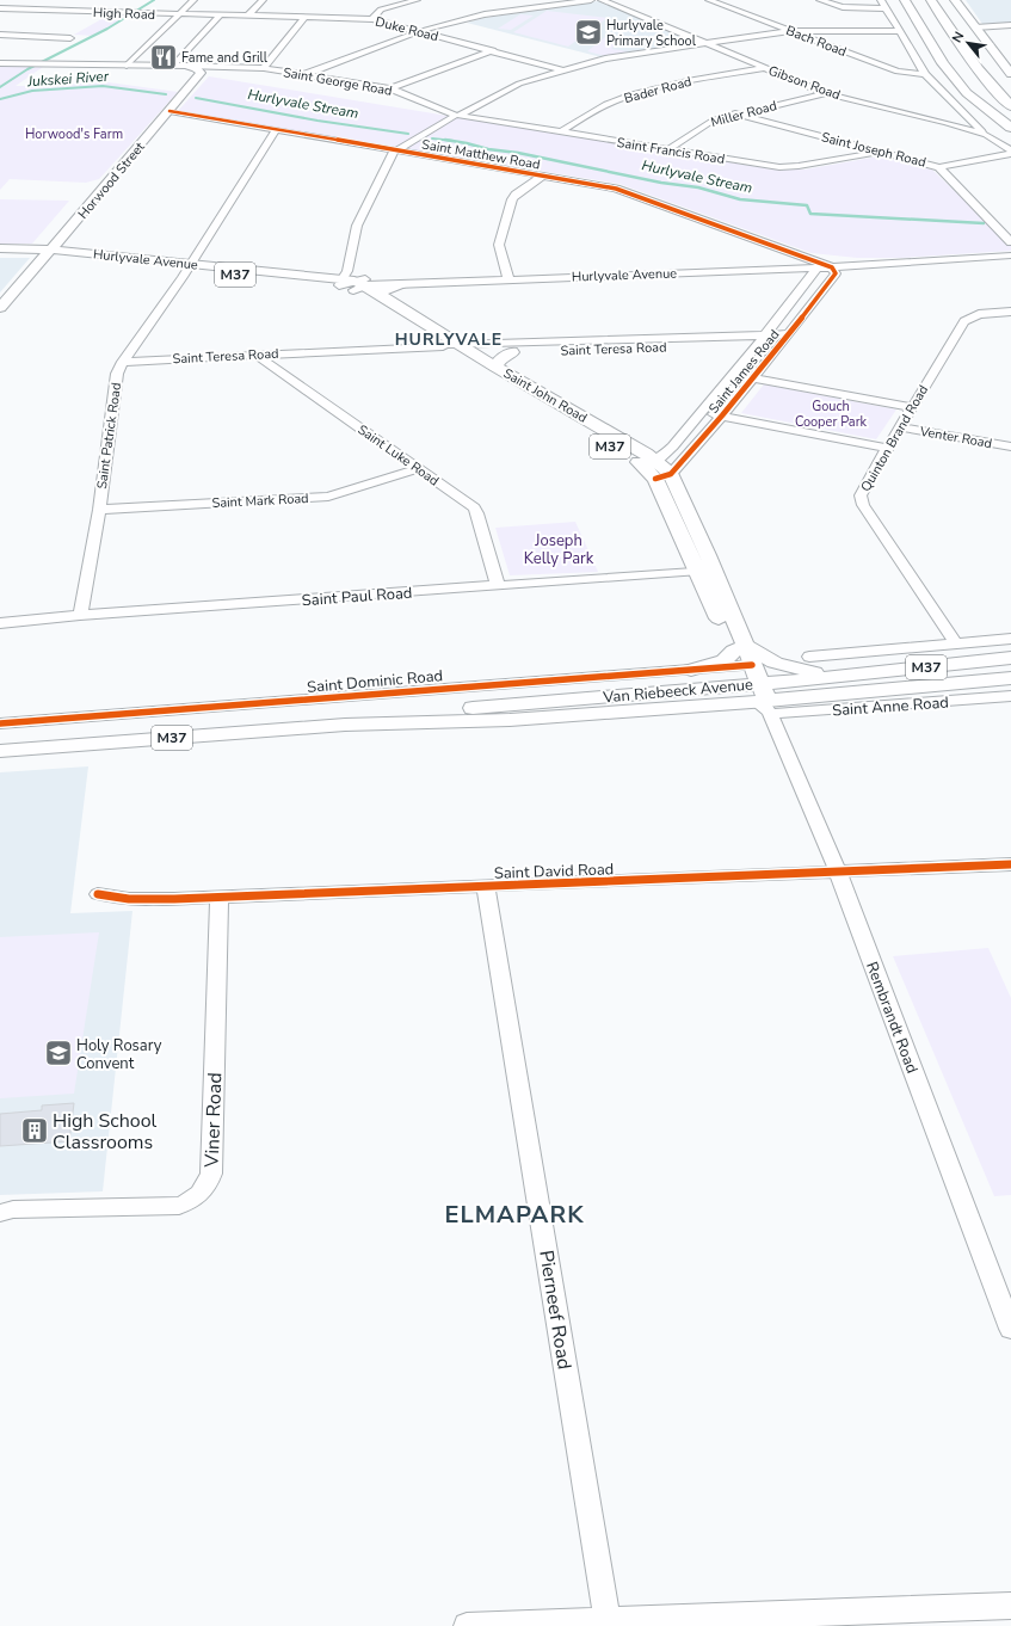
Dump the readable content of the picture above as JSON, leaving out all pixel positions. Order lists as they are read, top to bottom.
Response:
{
  "streets": {
    "main road": [
      "Horwood Street",
      "Hurlyvale Avenue",
      "M37",
      "Saint John Road",
      "Van Riebeeck Avenue"
    ],
    "street": [
      "High Road",
      "Duke Road",
      "Bach Road",
      "Saint George Road",
      "Gibson Road",
      "Bader Road",
      "Miller Road",
      "Saint Joseph Road",
      "Saint Francis Road",
      "Saint Matthew Road",
      "Saint Teresa Road",
      "Saint James Road",
      "Saint Patrick Road",
      "Venter Road",
      "Quinton Brand Road",
      "Saint Luke Road",
      "Saint Mark Road",
      "Saint Paul Road",
      "Saint Dominic Road",
      "Saint Anne Road",
      "Saint David Road",
      "Rembrandt Road",
      "Viner Road",
      "Pierneef Road"
    ]
  },
  "crossings": [
    ["High Road", "Duke Road"],
    ["Saint George Road", "Saint Francis Road"],
    ["Saint George Road", "Horwood Street"],
    ["Gibson Road", "Bader Road"],
    ["Gibson Road", "Miller Road"],
    ["Bader Road", "Saint Francis Road"],
    ["Miller Road", "Saint Joseph Road"],
    ["Miller Road", "Saint Francis Road"],
    ["Saint Joseph Road", "Saint Francis Road"],
    ["Saint Matthew Road", "Horwood Street"],
    ["Saint Matthew Road", "Hurlyvale Avenue"],
    ["Saint Matthew Road", "Saint James Road"],
    ["Saint Matthew Road", "Saint Patrick Road"],
    ["Horwood Street", "Hurlyvale Avenue"],
    ["Horwood Street", "M37"],
    ["Hurlyvale Avenue", "M37"],
    ["Hurlyvale Avenue", "Saint James Road"],
    ["Hurlyvale Avenue", "Saint John Road"],
    ["Hurlyvale Avenue", "Saint Patrick Road"],
    ["Saint Teresa Road", "Saint James Road"],
    ["Saint Teresa Road", "Saint John Road"],
    ["Saint Teresa Road", "Saint Patrick Road"],
    ["Saint Teresa Road", "Saint Luke Road"],
    ["Saint James Road", "Saint John Road"],
    ["Saint Patrick Road", "Saint Mark Road"],
    ["Saint Patrick Road", "Saint Paul Road"],
    ["Venter Road", "Quinton Brand Road"],
    ["Saint Luke Road", "Saint Mark Road"],
    ["Saint Luke Road", "Saint Paul Road"],
    ["Van Riebeeck Avenue", "Saint Anne Road"],
    ["Van Riebeeck Avenue", "Rembrandt Road"],
    ["Saint Anne Road", "Rembrandt Road"],
    ["Saint David Road", "Rembrandt Road"],
    ["Saint David Road", "Viner Road"],
    ["Saint David Road", "Pierneef Road"]
  ],
  "districts": ["HURLYVALE", "ELMAPARK"],
  "water": ["Jukskei River", "Hurlyvale Stream"],
  "parks": ["Horwood's Farm", "Gouch Cooper Park", "Joseph Kelly Park"],
  "places": {
    "school or university": ["Hurlyvale Primary School", "Holy Rosary Convent"],
    "restaurant": ["Fame and Grill"],
    "building": ["High School Classrooms"]
  },
  "north": "top left"
}
